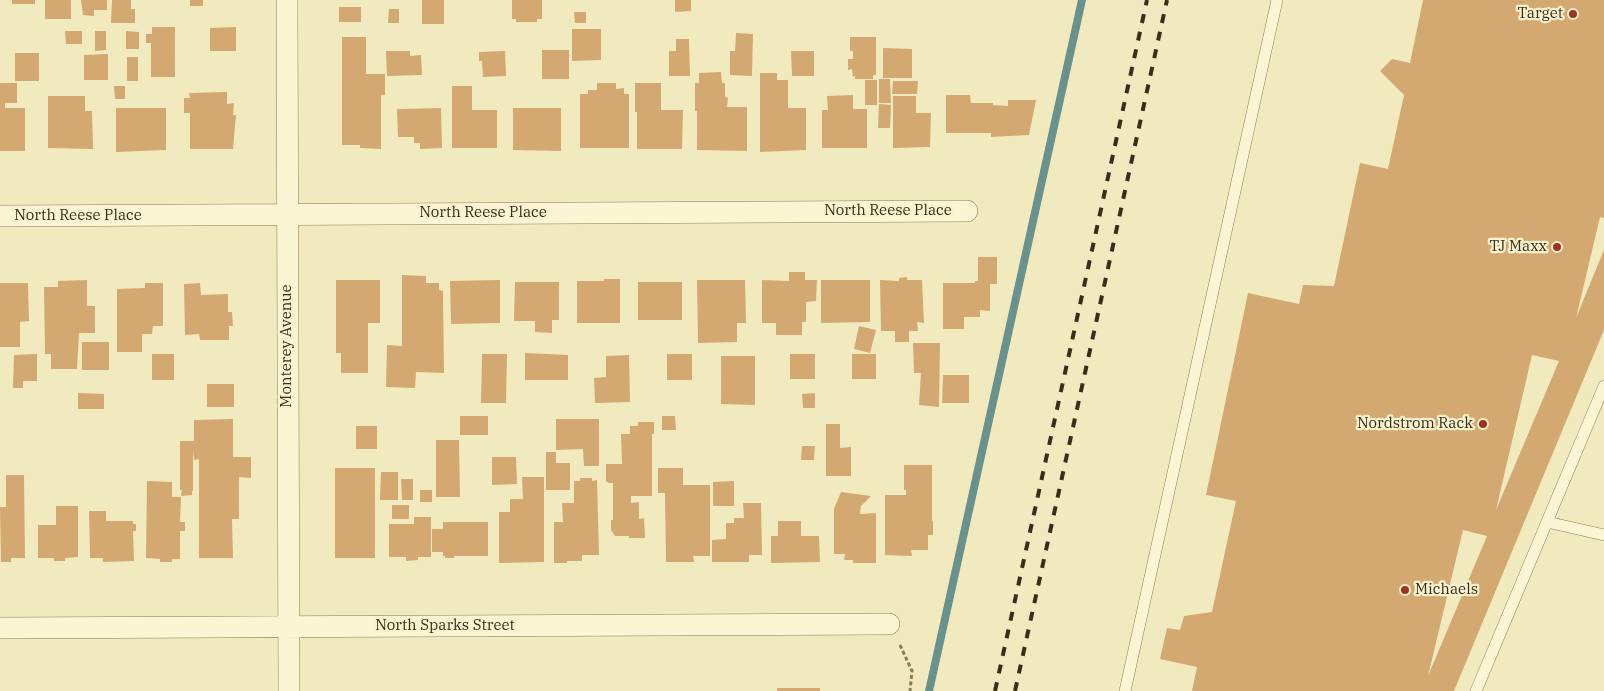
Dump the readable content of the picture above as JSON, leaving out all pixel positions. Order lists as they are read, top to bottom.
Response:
{
  "streets": {
    "street": ["North Reese Place", "Monterey Avenue", "North Sparks Street"]
  },
  "crossings": [
    ["North Reese Place", "Monterey Avenue"],
    ["Monterey Avenue", "North Sparks Street"]
  ],
  "places": [
    "Target",
    "TJ Maxx",
    "Nordstrom Rack",
    "Michaels"
  ]
}
